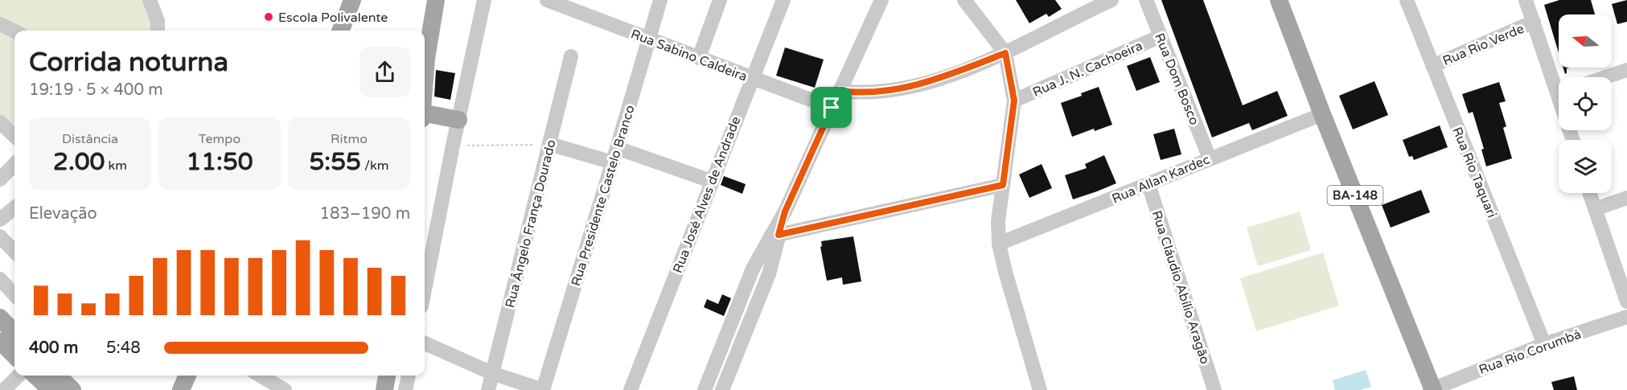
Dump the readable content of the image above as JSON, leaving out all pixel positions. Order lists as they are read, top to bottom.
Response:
{
  "streets": {
    "main road": ["BA-148"],
    "street": [
      "Rua Rio Verde",
      "Rua Sabino Caldeira",
      "Rua J. N. Cachoeira",
      "Rua Dom Bosco",
      "Rua Rio Taquari",
      "Rua Allan Kardec",
      "Rua José Alves de Andrade",
      "Rua Presidente Castelo Branco",
      "Rua Ângelo França Dourado",
      "Rua Cláudio Abílio Aragão",
      "Rua Rio Corumbá"
    ]
  },
  "crossings": [
    ["Rua Rio Verde", "Rua Rio Taquari"],
    ["Rua Sabino Caldeira", "Rua José Alves de Andrade"],
    ["Rua Sabino Caldeira", "Rua Presidente Castelo Branco"],
    ["Rua J. N. Cachoeira", "Rua Dom Bosco"],
    ["Rua Dom Bosco", "Rua Allan Kardec"],
    ["Rua Rio Taquari", "Rua Rio Corumbá"],
    ["Rua Allan Kardec", "BA-148"],
    ["Rua Allan Kardec", "Rua Cláudio Abílio Aragão"],
    ["BA-148", "Rua Rio Corumbá"]
  ],
  "places": ["Escola Polivalente"],
  "north": "left",
  "page": {
    "heading": ["Corrida noturna", "19:19 · 5 × 400 m"],
    "stats": [
      ["Distância", "2.00 km"],
      ["Tempo", "11:50"],
      ["Ritmo", "5:55 /km"]
    ],
    "chart": ["Elevação", "183–190 m"],
    "list": [
      {
        "name": "400 m",
        "note": "5:48"
      }
    ]
  }
}
